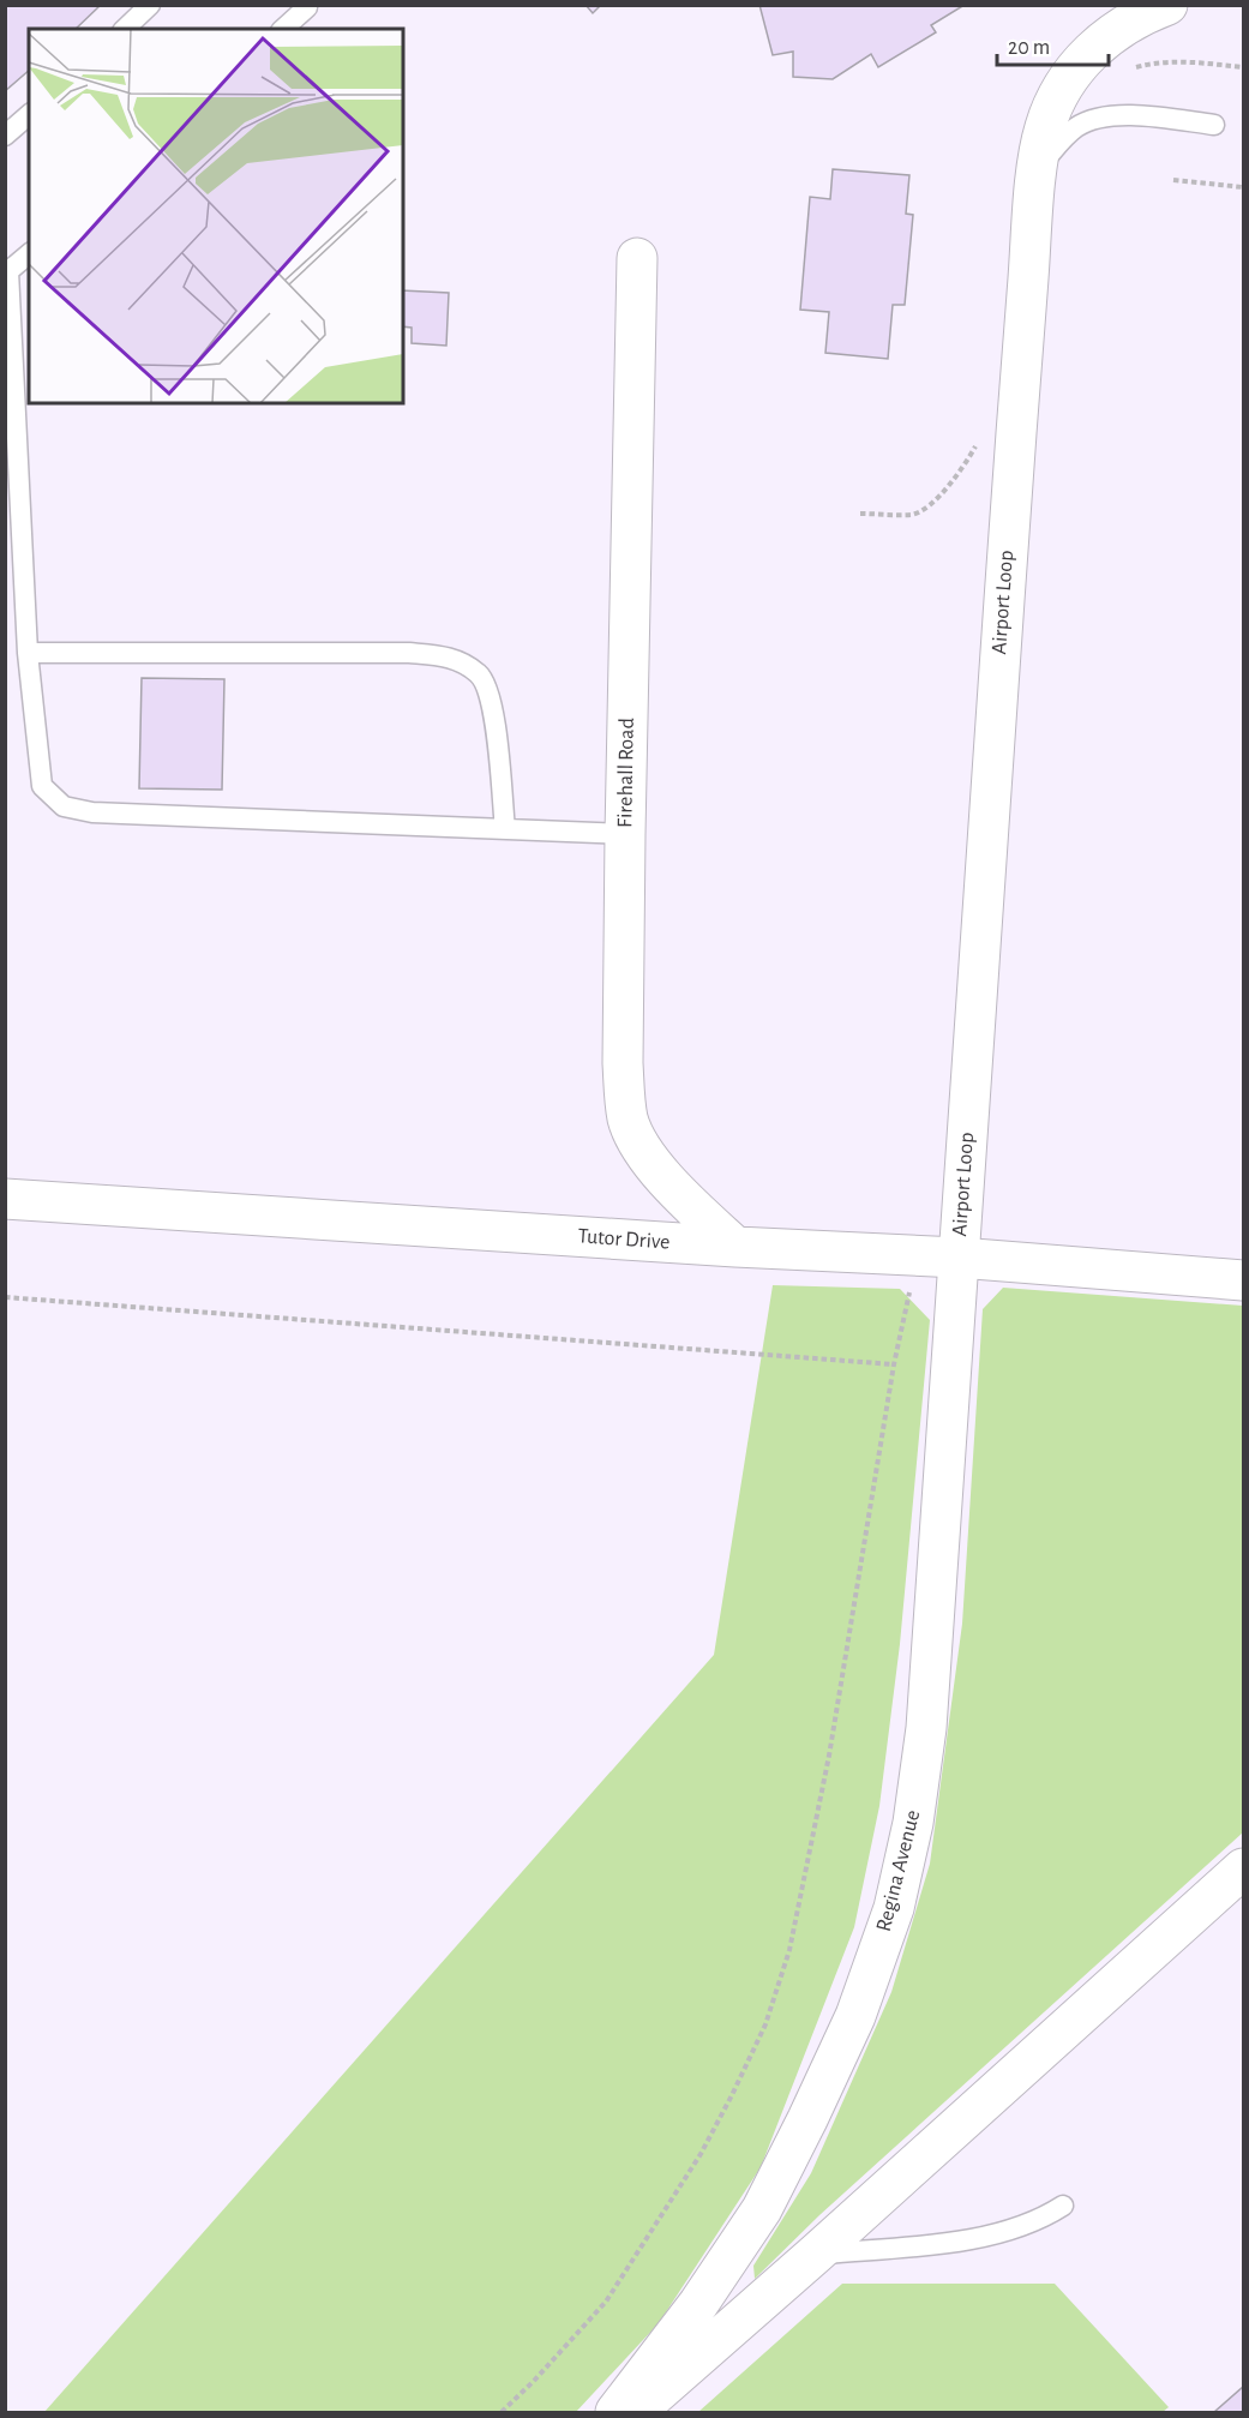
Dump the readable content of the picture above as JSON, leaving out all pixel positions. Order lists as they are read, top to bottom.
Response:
{
  "streets": {
    "street": [
      "Airport Loop",
      "Firehall Road",
      "Tutor Drive",
      "Regina Avenue"
    ]
  },
  "crossings": [
    ["Airport Loop", "Tutor Drive"],
    ["Airport Loop", "Regina Avenue"],
    ["Firehall Road", "Tutor Drive"],
    ["Tutor Drive", "Regina Avenue"]
  ],
  "scale_bar": "20 m"
}
